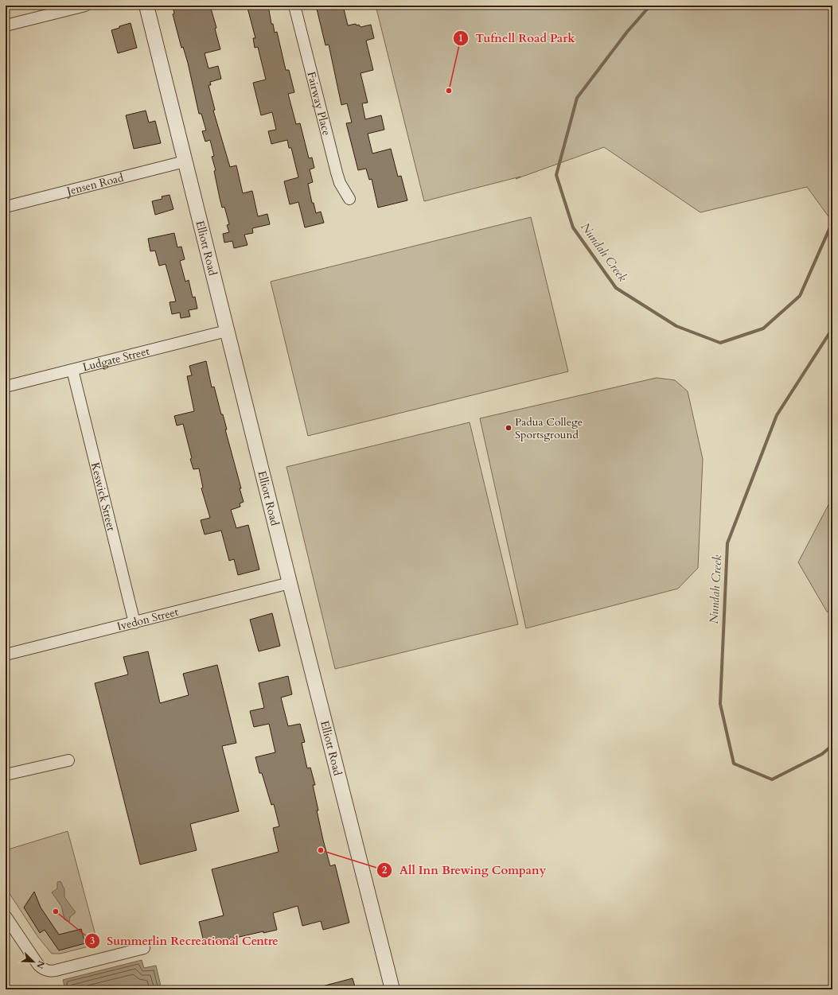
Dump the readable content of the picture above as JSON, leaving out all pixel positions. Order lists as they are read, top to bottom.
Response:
{
  "streets": {
    "street": [
      "Fairway Place",
      "Jensen Road",
      "Elliott Road",
      "Ludgate Street",
      "Keswick Street",
      "Ivedon Street"
    ]
  },
  "crossings": [
    ["Jensen Road", "Elliott Road"],
    ["Elliott Road", "Ludgate Street"],
    ["Elliott Road", "Ivedon Street"],
    ["Ludgate Street", "Keswick Street"],
    ["Keswick Street", "Ivedon Street"]
  ],
  "water": ["Nundah Creek"],
  "places": [
    "Tufnell Road Park",
    "Padua College Sportsground",
    "All Inn Brewing Company",
    "Summerlin Recreational Centre"
  ],
  "north": "bottom right"
}
